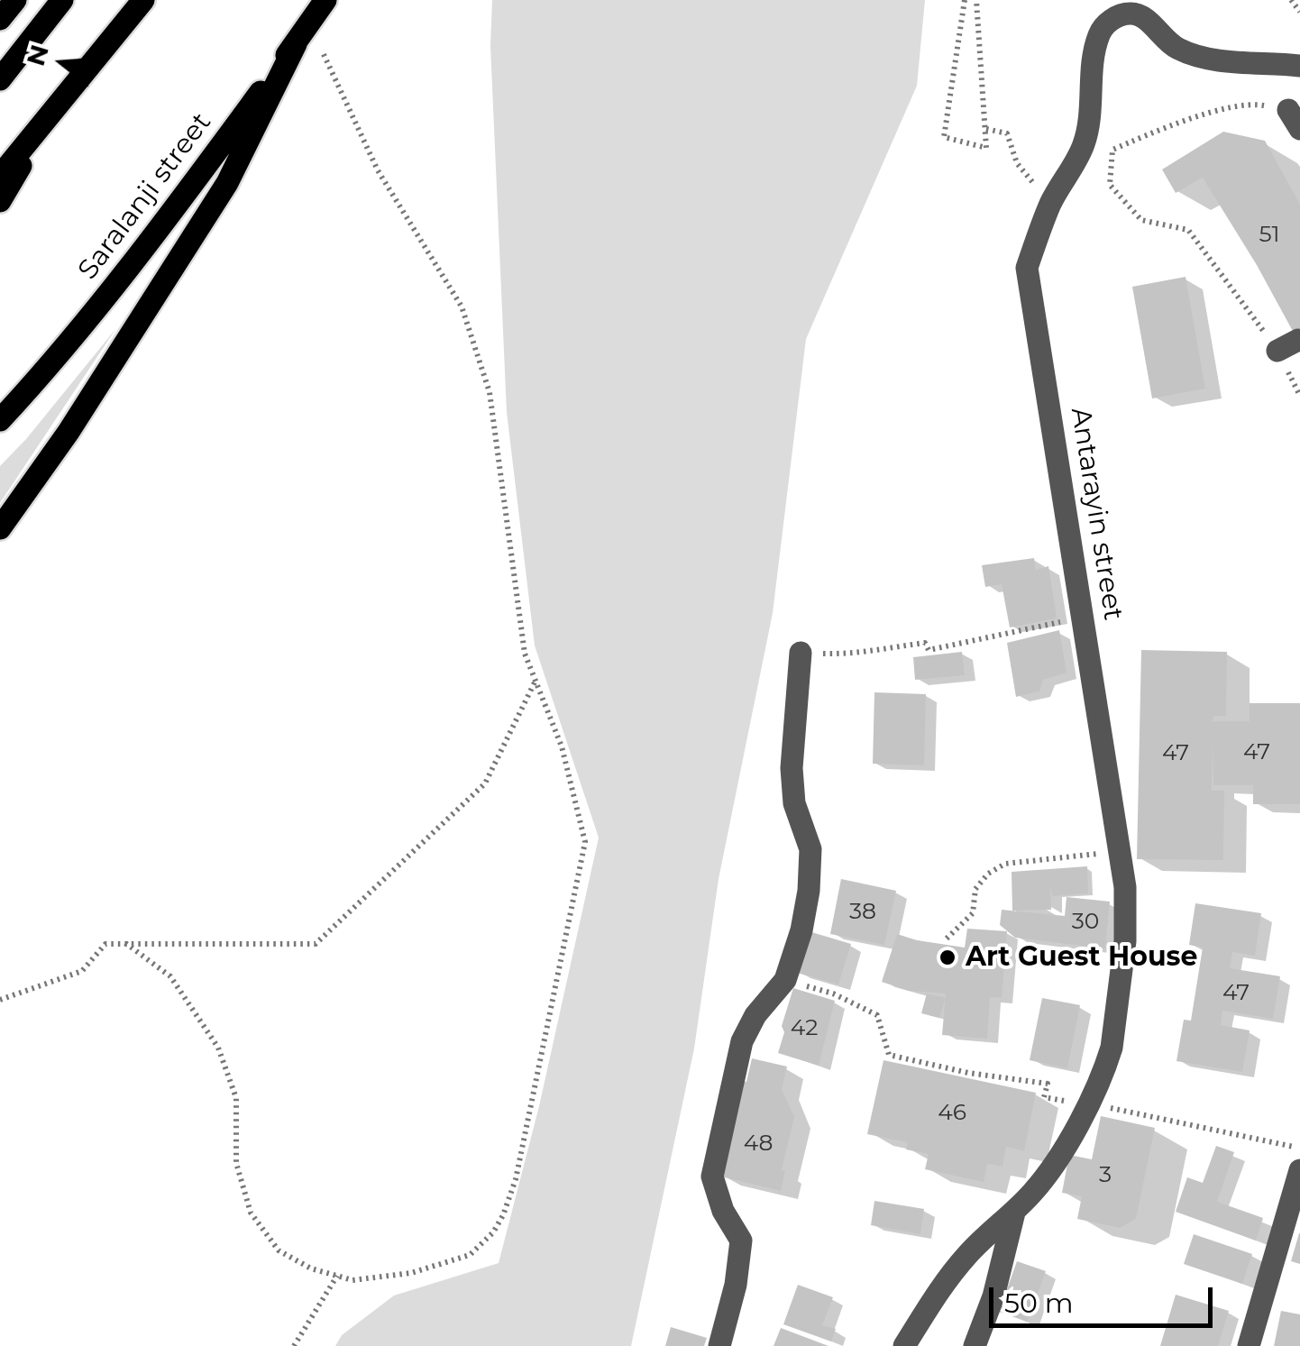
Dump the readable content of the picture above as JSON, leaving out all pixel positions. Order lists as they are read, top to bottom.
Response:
{
  "streets": {
    "main road": ["Saralanji street"],
    "street": ["Antarayin street"]
  },
  "places": ["Art Guest House"],
  "house_numbers": [
    "51",
    "47",
    "47",
    "38",
    "30",
    "47",
    "42",
    "46",
    "48",
    "3"
  ],
  "scale_bar": "50 m",
  "north": "left"
}
